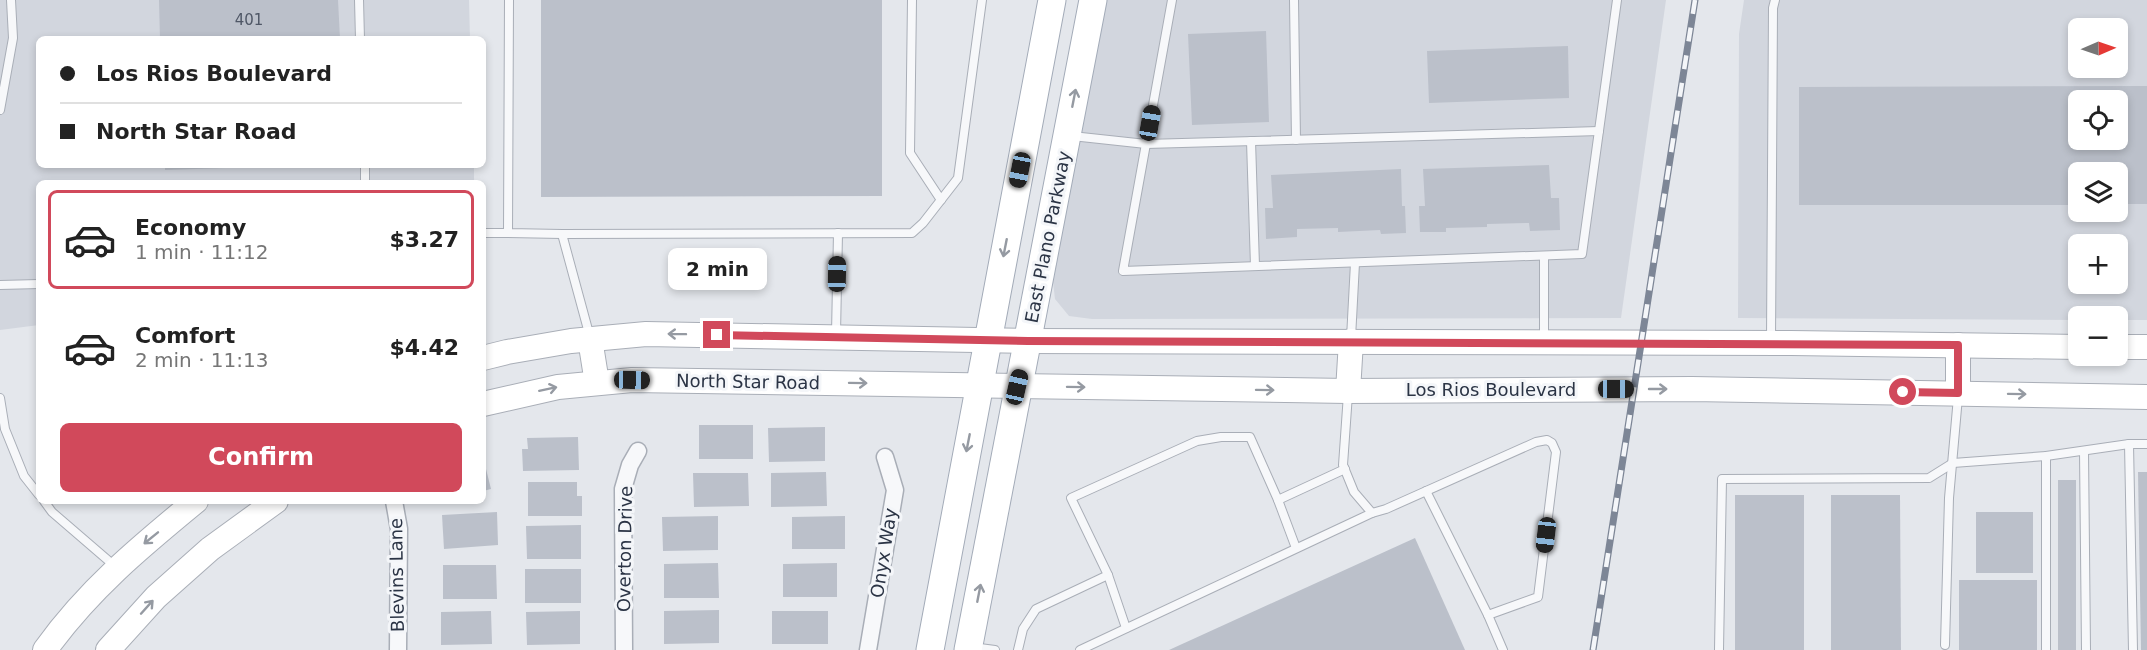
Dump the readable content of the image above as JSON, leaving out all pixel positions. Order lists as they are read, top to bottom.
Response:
{
  "streets": {
    "main road": ["East Plano Parkway", "North Star Road", "Los Rios Boulevard"],
    "street": ["Overton Drive", "Onyx Way", "Blevins Lane"]
  },
  "crossings": [
    ["East Plano Parkway", "Los Rios Boulevard"],
    ["North Star Road", "Los Rios Boulevard"]
  ],
  "house_numbers": ["401"],
  "north": "right",
  "page": {
    "map_buttons": ["+", "−"],
    "banner": ["Los Rios Boulevard", "North Star Road"],
    "list": [
      {
        "name": "Economy",
        "note": "1 min · 11:12",
        "value": "$3.27"
      },
      {
        "name": "Comfort",
        "note": "2 min · 11:13",
        "value": "$4.42"
      }
    ],
    "bubble": "2 min",
    "buttons": "Confirm"
  }
}
